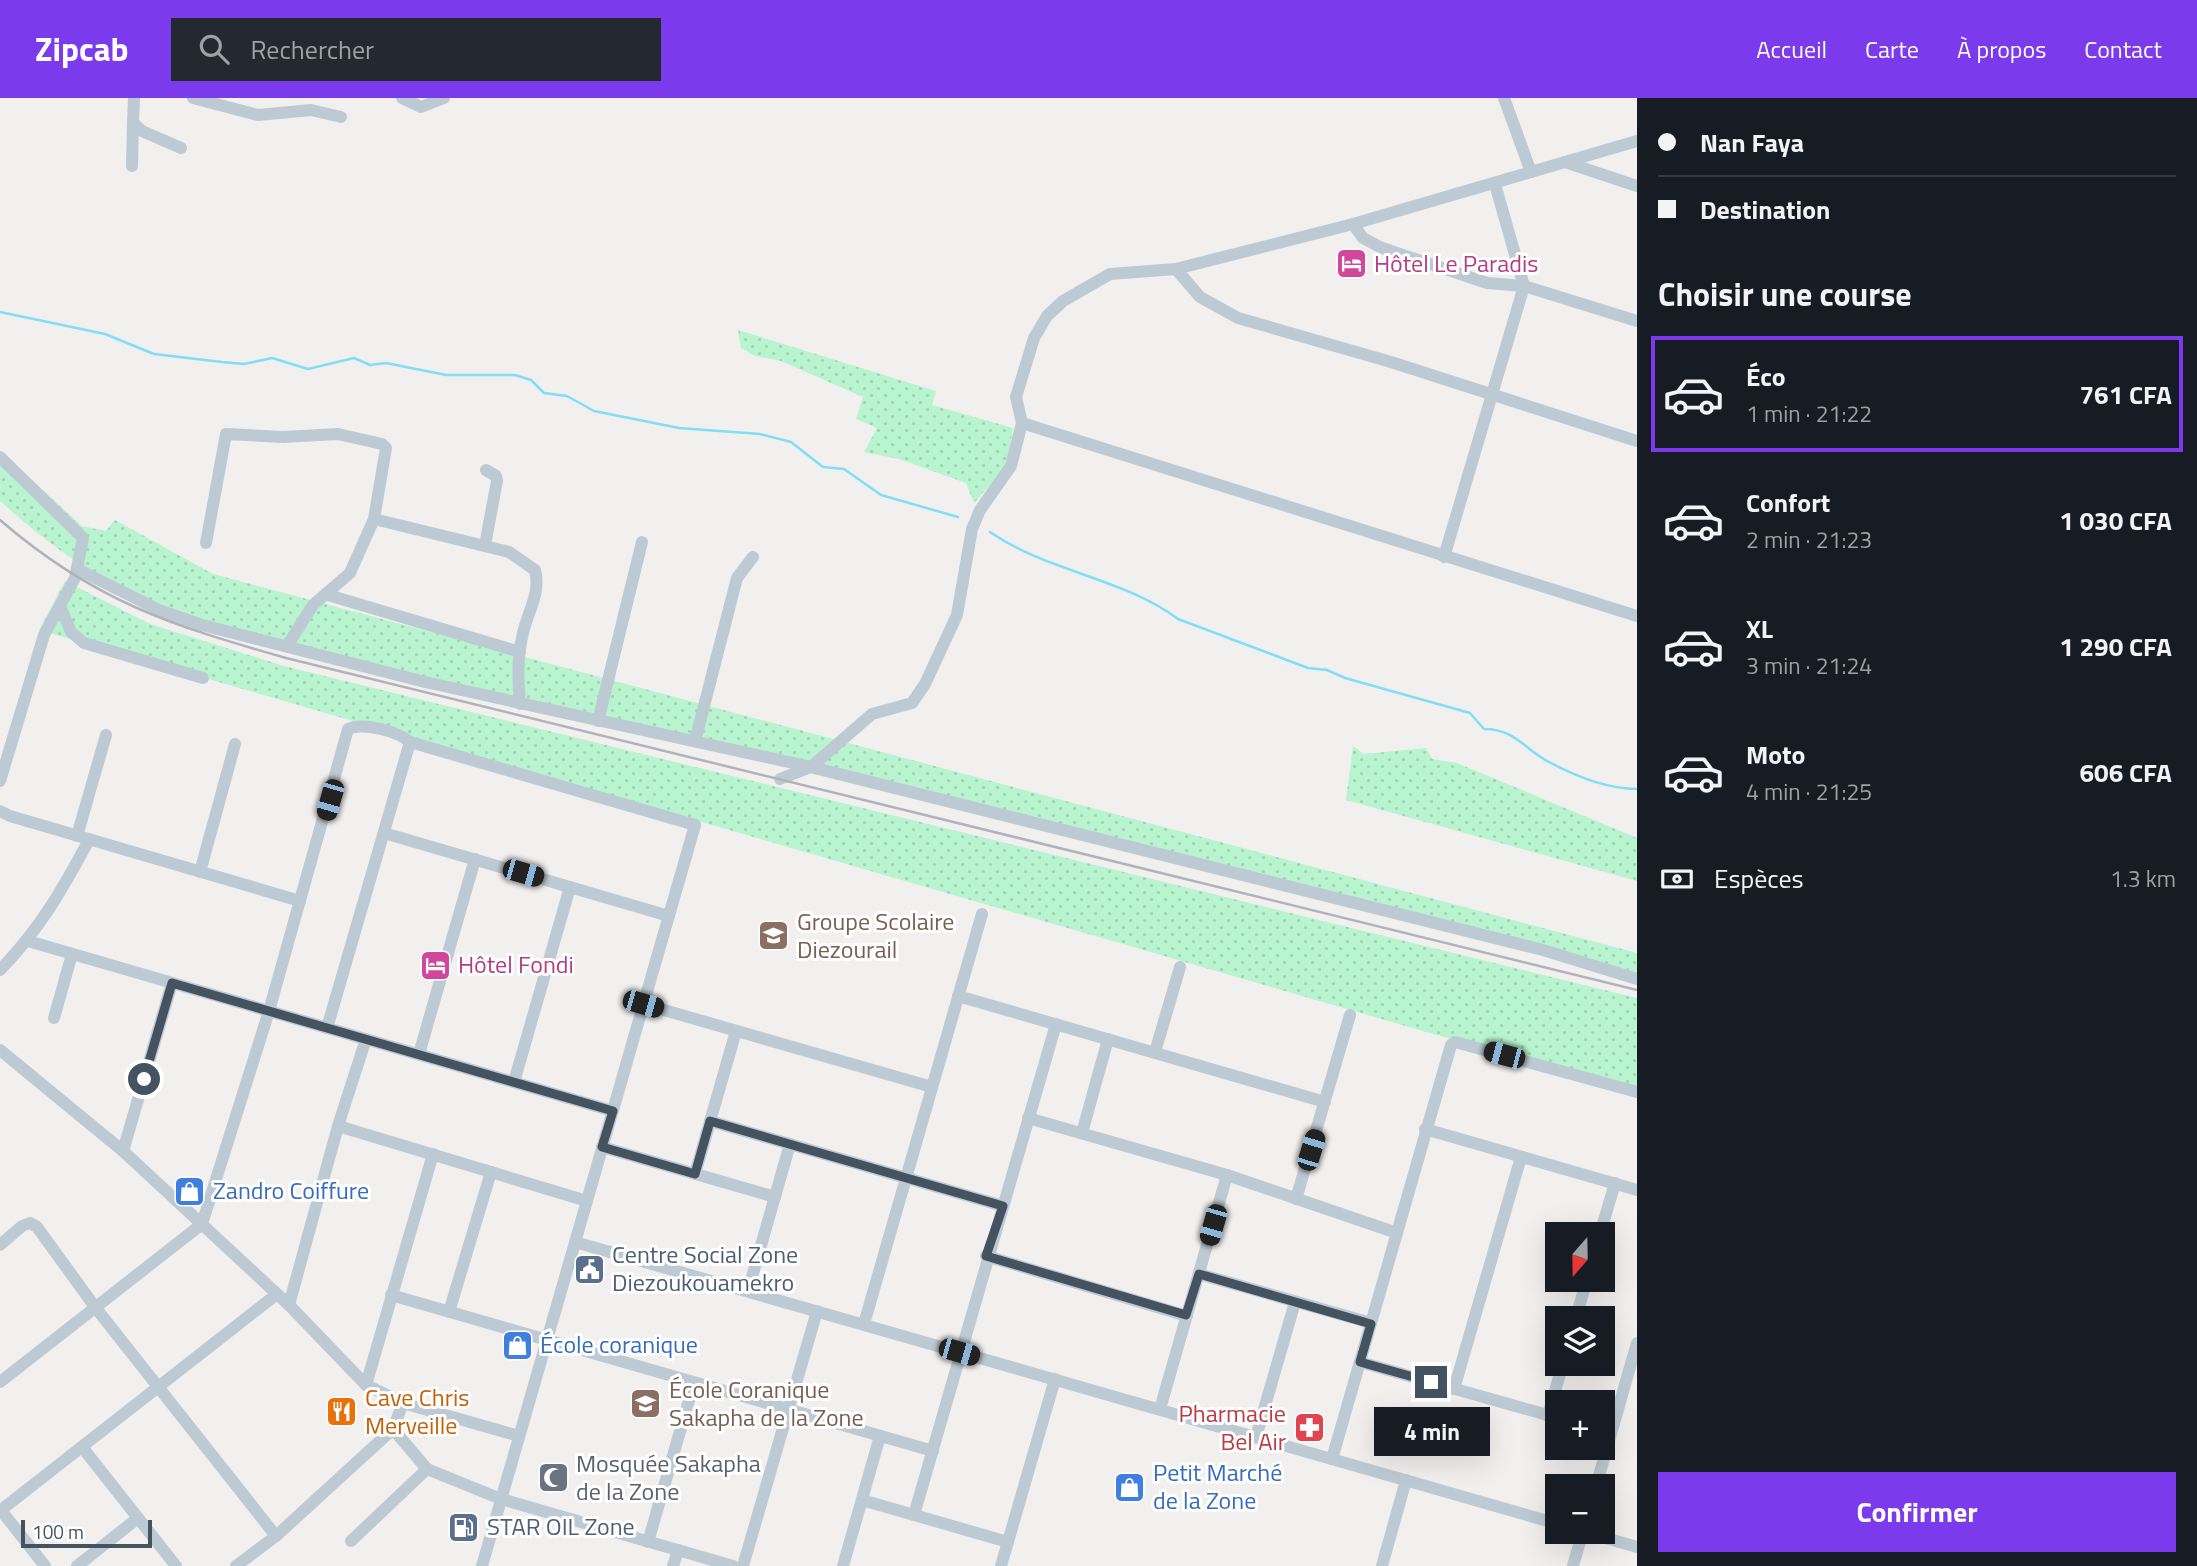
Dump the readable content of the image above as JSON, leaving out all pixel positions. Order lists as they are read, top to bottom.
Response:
{
  "places": {
    "hotel": ["Hôtel Le Paradis", "Hôtel Fondi"],
    "school or university": ["Groupe Scolaire Diezourail", "École Coranique Sakapha de la Zone"],
    "shop": ["Zandro Coiffure", "École coranique", "Petit Marché de la Zone"],
    "public building": ["Centre Social Zone Diezoukouamekro"],
    "restaurant": ["Cave Chris Merveille"],
    "pharmacy": ["Pharmacie Bel Air"],
    "mosque": ["Mosquée Sakapha de la Zone"],
    "fuel station": ["STAR OIL Zone"]
  },
  "scale_bar": "100 m",
  "north": "bottom",
  "page": {
    "header": "Zipcab",
    "search": "Rechercher",
    "nav": [
      "Accueil",
      "Carte",
      "À propos",
      "Contact"
    ],
    "banner": ["Nan Faya", "Destination"],
    "heading": "Choisir une course",
    "list": [
      {
        "name": "Éco",
        "note": "1 min · 21:22",
        "value": "761 CFA"
      },
      {
        "name": "Confort",
        "note": "2 min · 21:23",
        "value": "1 030 CFA"
      },
      {
        "name": "XL",
        "note": "3 min · 21:24",
        "value": "1 290 CFA"
      },
      {
        "name": "Moto",
        "note": "4 min · 21:25",
        "value": "606 CFA"
      }
    ],
    "pay": ["Espèces", "1.3 km"],
    "map_buttons": ["+", "−"],
    "bubble": "4 min",
    "buttons": "Confirmer",
    "scale": "100 m"
  }
}
